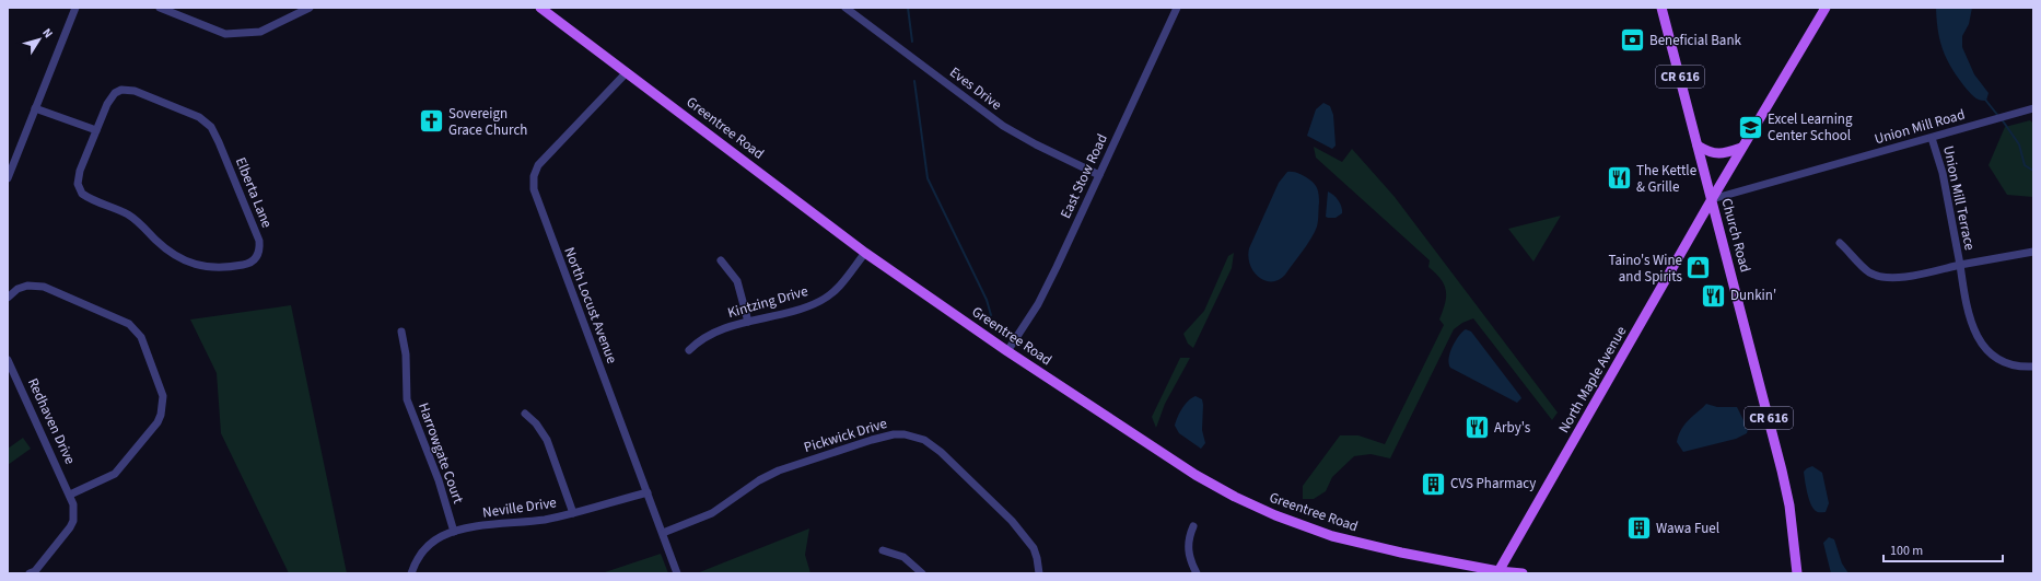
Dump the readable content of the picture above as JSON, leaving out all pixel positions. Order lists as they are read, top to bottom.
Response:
{
  "streets": {
    "main road": [
      "CR 616",
      "Greentree Road",
      "Church Road",
      "North Maple Avenue"
    ],
    "street": [
      "Eves Drive",
      "Union Mill Road",
      "East Stow Road",
      "Elberta Lane",
      "Union Mill Terrace",
      "Kintzing Drive",
      "North Locust Avenue",
      "Redhaven Drive",
      "Pickwick Drive",
      "Harrowgate Court",
      "Neville Drive"
    ]
  },
  "crossings": [
    ["Eves Drive", "East Stow Road"],
    ["Union Mill Road", "Union Mill Terrace"],
    ["Union Mill Road", "Church Road"],
    ["Union Mill Road", "North Maple Avenue"],
    ["Greentree Road", "East Stow Road"],
    ["Greentree Road", "Kintzing Drive"],
    ["Greentree Road", "North Locust Avenue"],
    ["Greentree Road", "North Maple Avenue"],
    ["Church Road", "North Maple Avenue"],
    ["North Locust Avenue", "Pickwick Drive"],
    ["North Locust Avenue", "Neville Drive"],
    ["Harrowgate Court", "Neville Drive"]
  ],
  "places": {
    "bank": ["Beneficial Bank"],
    "church": ["Sovereign Grace Church"],
    "school or university": ["Excel Learning Center School"],
    "restaurant": ["The Kettle & Grille", "Dunkin'", "Arby's"],
    "shop": ["Taino's Wine and Spirits"],
    "building": ["CVS Pharmacy", "Wawa Fuel"]
  },
  "scale_bar": "100 m",
  "north": "top right"
}
